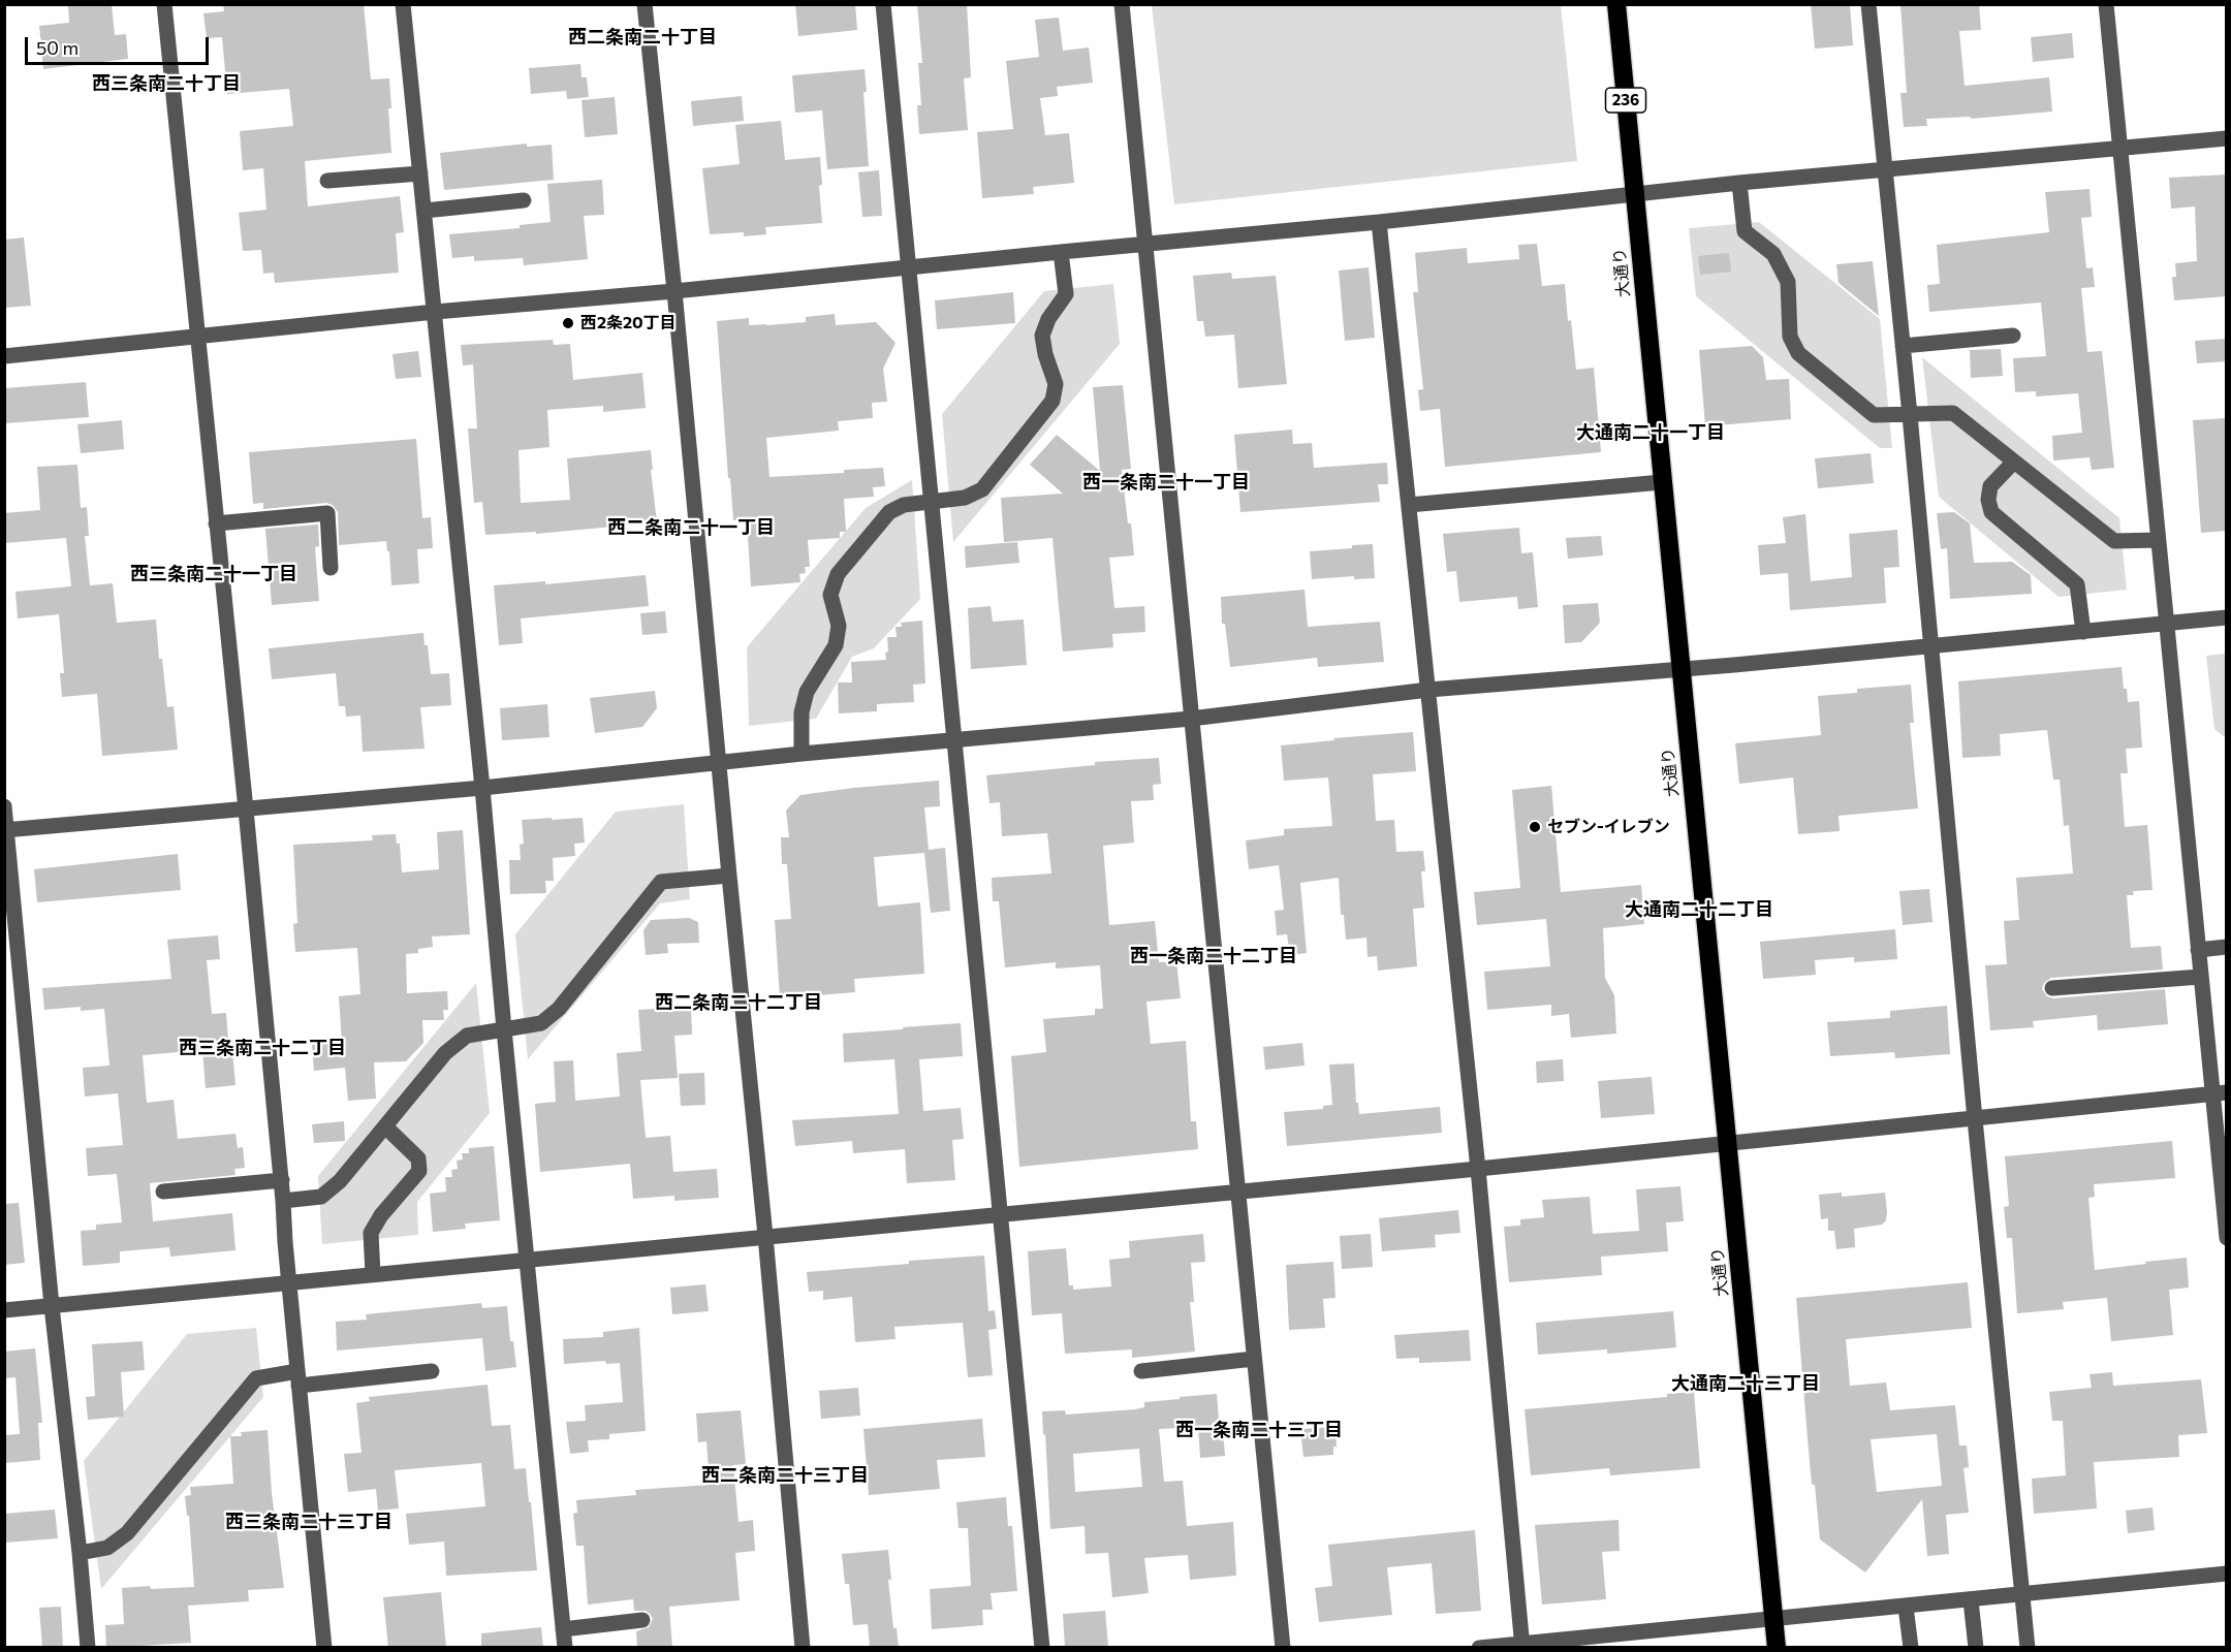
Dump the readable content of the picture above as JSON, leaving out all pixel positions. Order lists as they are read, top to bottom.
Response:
{
  "streets": {
    "highway": ["236", "大通り"]
  },
  "districts": [
    "西二条南二十丁目",
    "西三条南二十丁目",
    "大通南二十一丁目",
    "西一条南二十一丁目",
    "西二条南二十一丁目",
    "西三条南二十一丁目",
    "大通南二十二丁目",
    "西一条南二十二丁目",
    "西二条南二十二丁目",
    "西三条南二十二丁目",
    "大通南二十三丁目",
    "西一条南二十三丁目",
    "西二条南二十三丁目",
    "西三条南二十三丁目"
  ],
  "places": ["西2条20丁目", "セブン-イレブン"],
  "scale_bar": "50 m"
}
